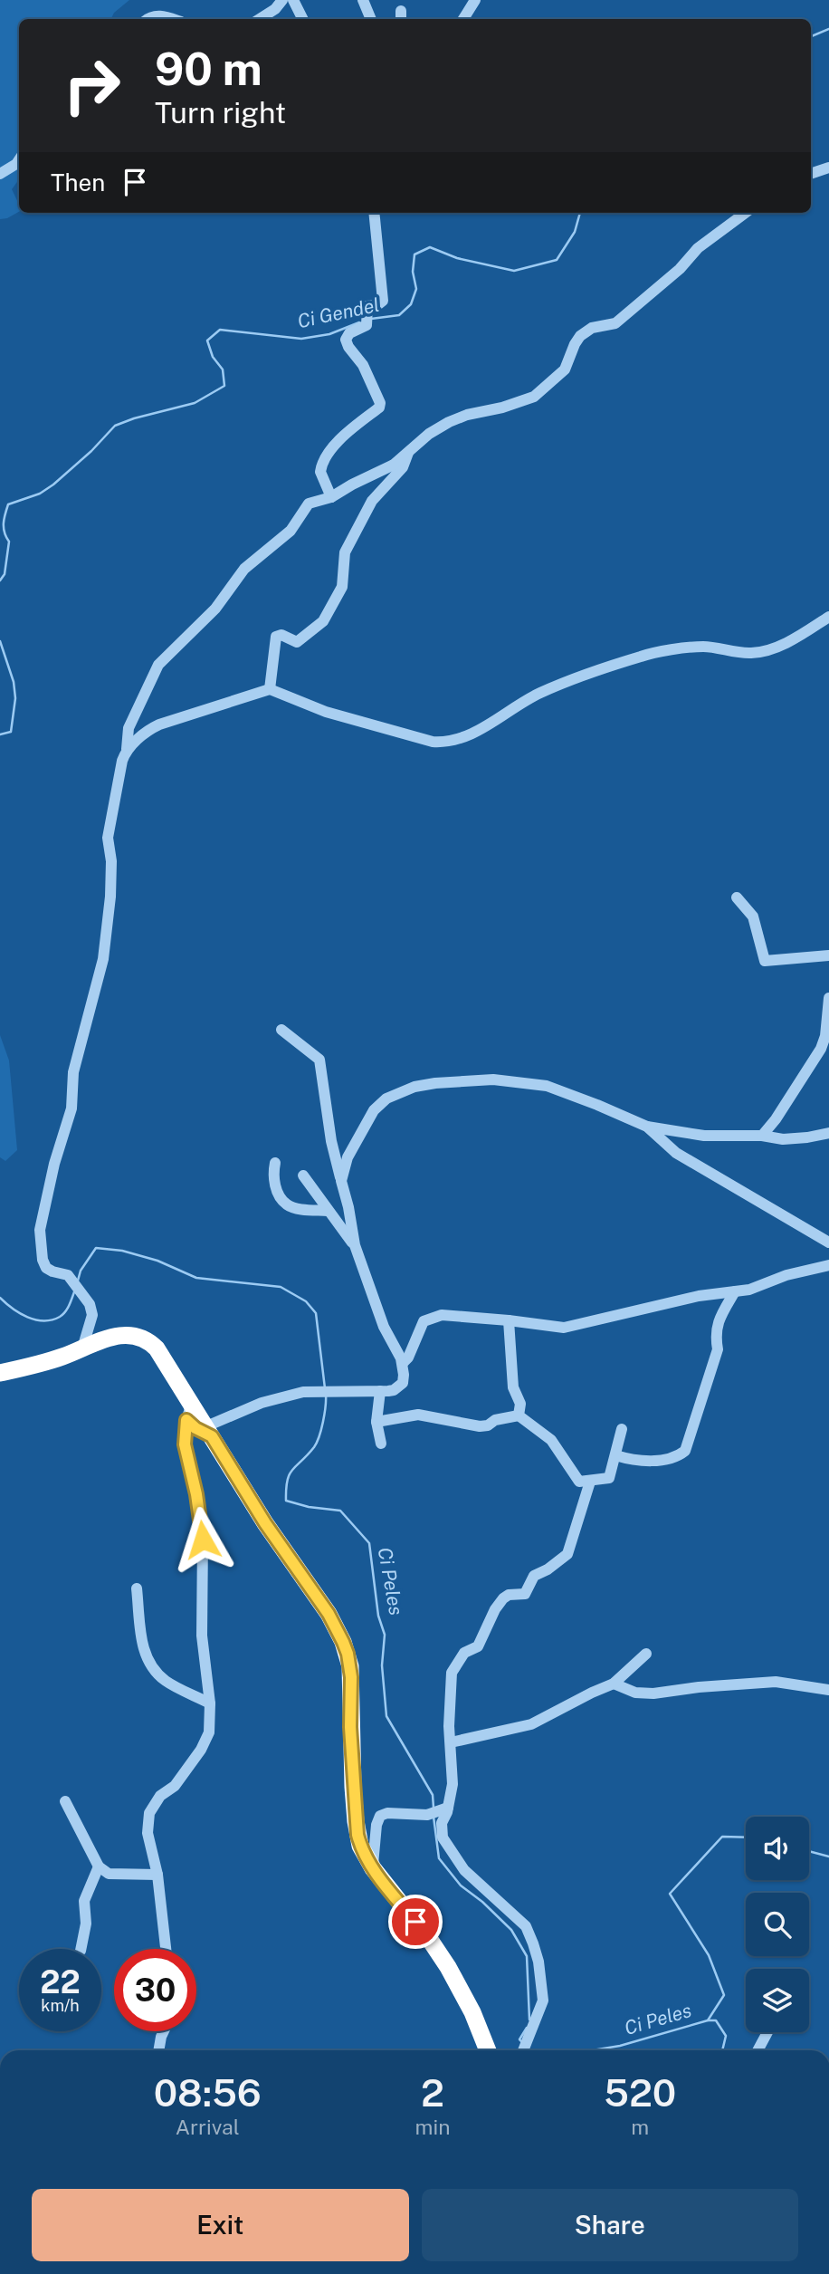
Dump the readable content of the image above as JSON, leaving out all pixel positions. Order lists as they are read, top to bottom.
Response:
{
  "water": ["Ci Gendel", "Ci Peles"],
  "page": {
    "turn": ["90 m", "Turn right"],
    "then": "Then",
    "speed": "22 km/h",
    "limit": "30",
    "eta": [
      "08:56",
      "Arrival",
      "2",
      "min",
      "520",
      "m"
    ],
    "buttons": ["Exit", "Share"]
  }
}
